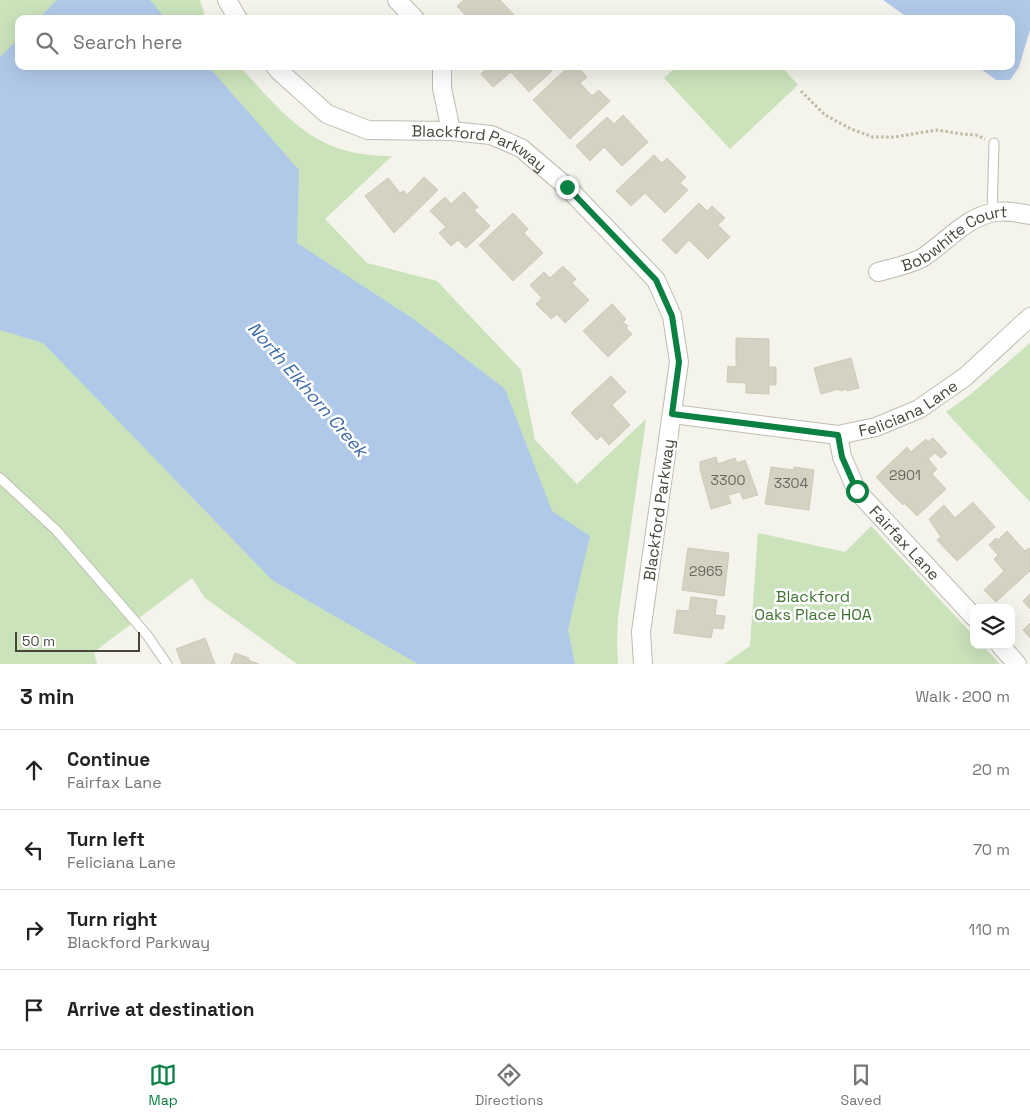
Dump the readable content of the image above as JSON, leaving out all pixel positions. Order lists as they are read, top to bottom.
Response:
{
  "streets": {
    "street": [
      "Blackford Parkway",
      "Bobwhite Court",
      "Feliciana Lane",
      "Fairfax Lane"
    ]
  },
  "crossings": [
    ["Blackford Parkway", "Feliciana Lane"],
    ["Feliciana Lane", "Fairfax Lane"]
  ],
  "water": ["North Elkhorn Creek"],
  "parks": ["Blackford Oaks Place HOA"],
  "house_numbers": [
    "2901",
    "3300",
    "3304",
    "2965"
  ],
  "scale_bar": "50 m",
  "page": {
    "search": "Search here",
    "scale": "50 m",
    "heading": ["3 min", "Walk · 200 m"],
    "list": [
      ["Continue", "Fairfax Lane", "20 m"],
      ["Turn left", "Feliciana Lane", "70 m"],
      ["Turn right", "Blackford Parkway", "110 m"],
      "Arrive at destination"
    ],
    "nav": ["Map", "Directions", "Saved"]
  }
}
